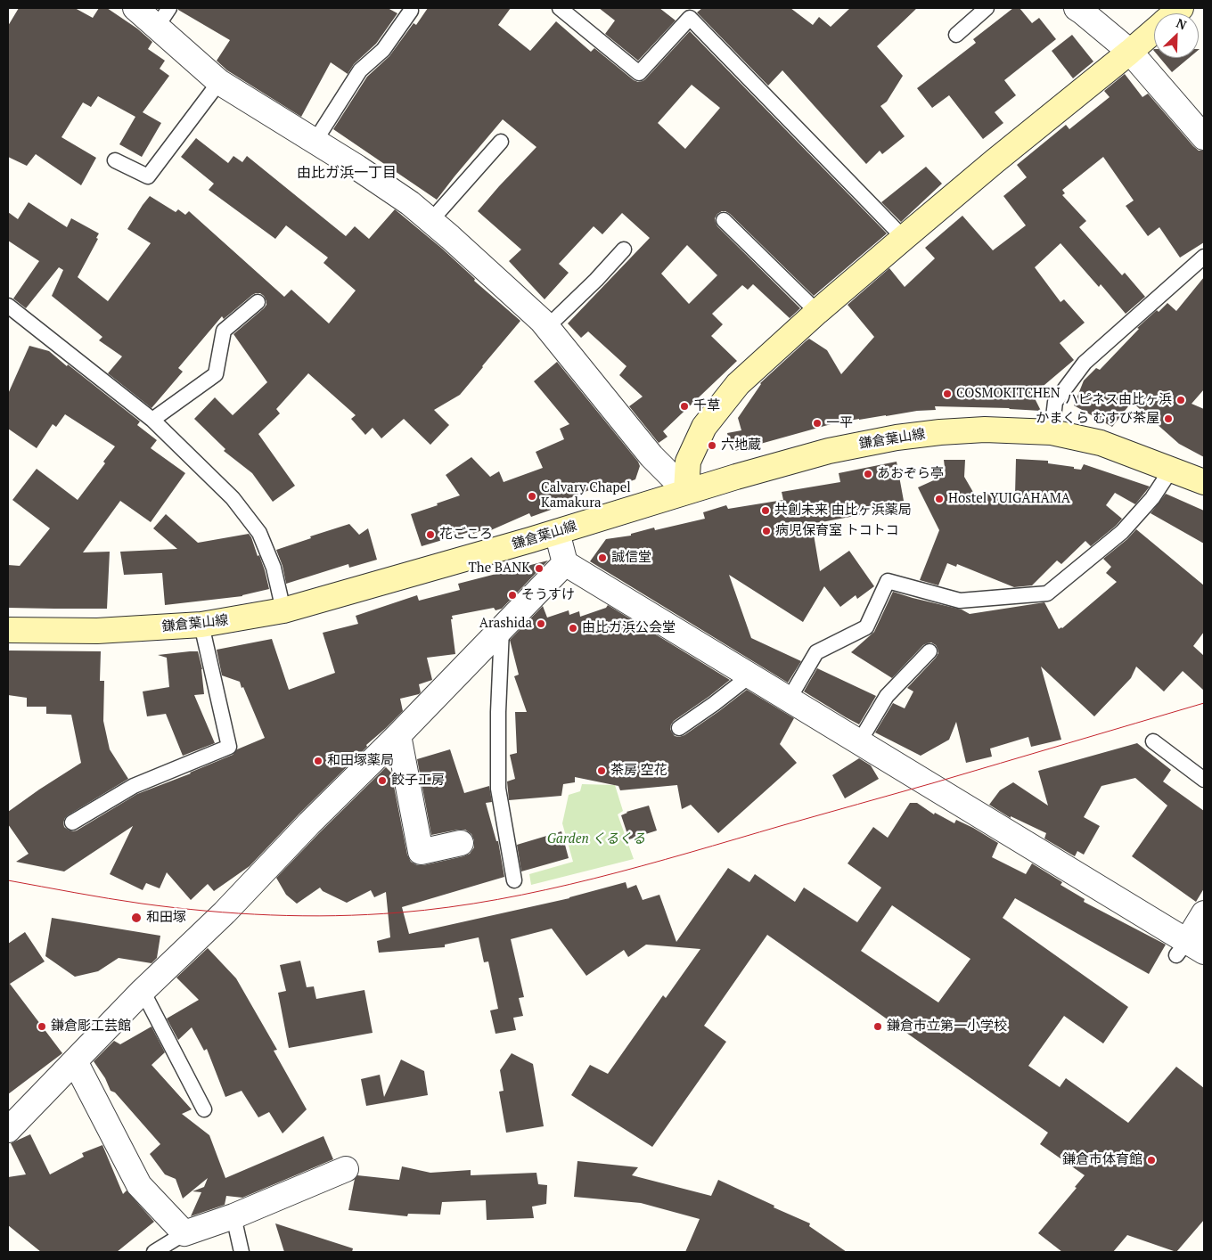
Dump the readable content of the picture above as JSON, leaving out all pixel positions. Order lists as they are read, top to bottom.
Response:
{
  "streets": {
    "main road": ["鎌倉葉山線"]
  },
  "districts": ["由比ガ浜一丁目"],
  "parks": ["Garden くるくる"],
  "places": [
    "COSMOKITCHEN",
    "ハピネス由比ヶ浜",
    "千草",
    "かまくら むすび茶屋",
    "一平",
    "六地蔵",
    "あおぞら亭",
    "Calvary Chapel Kamakura",
    "Hostel YUIGAHAMA",
    "共創未来 由比ヶ浜薬局",
    "病児保育室 トコトコ",
    "花ごころ",
    "誠信堂",
    "The BANK",
    "そうすけ",
    "Arashida",
    "由比ガ浜公会堂",
    "和田塚薬局",
    "茶房 空花",
    "餃子工房",
    "和田塚",
    "鎌倉彫工芸館",
    "鎌倉市立第一小学校",
    "鎌倉市体育館"
  ],
  "north": "top right"
}
